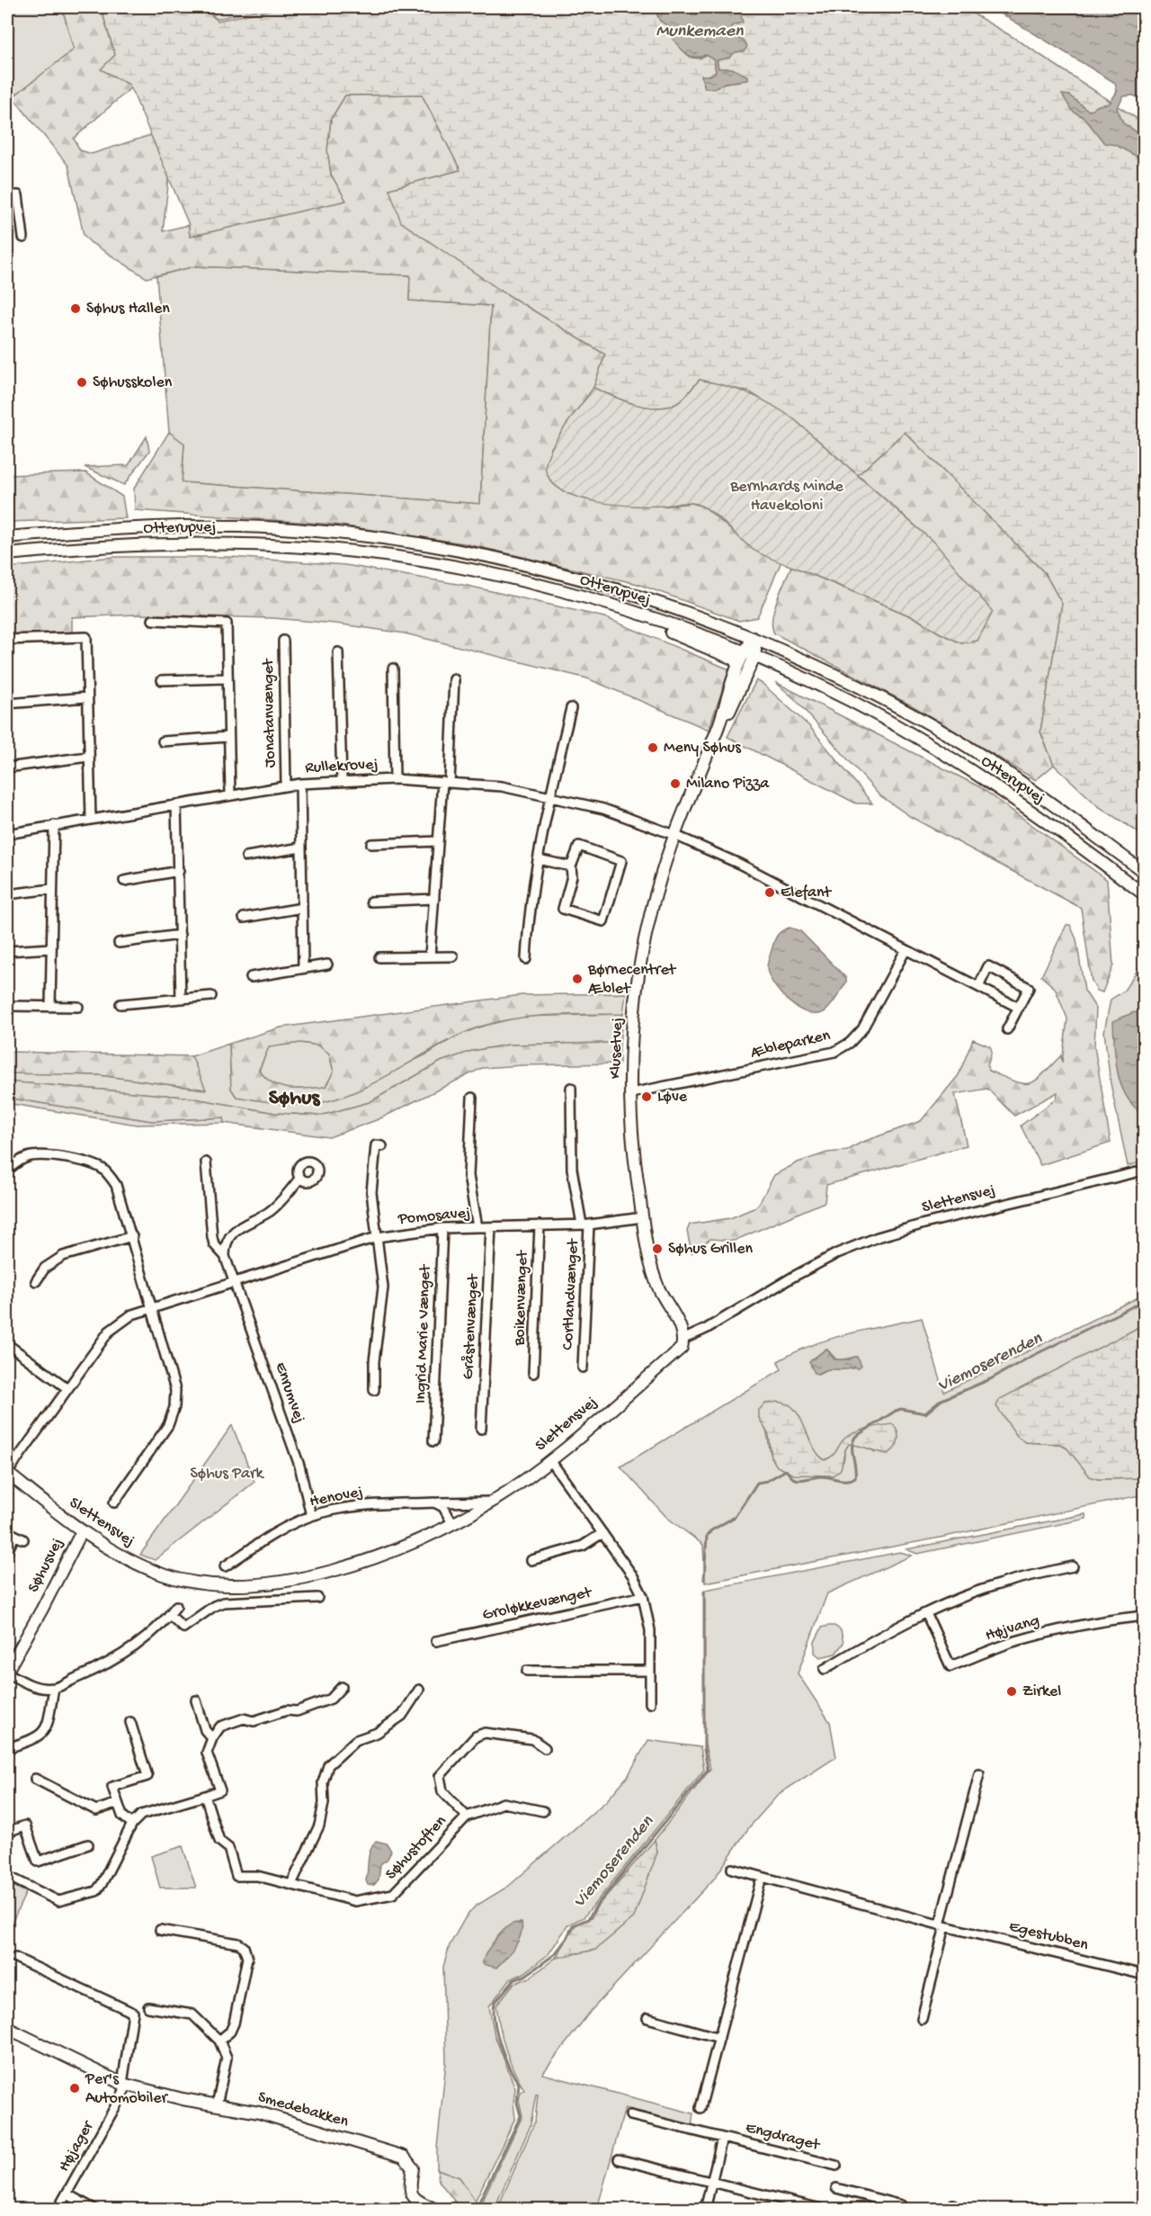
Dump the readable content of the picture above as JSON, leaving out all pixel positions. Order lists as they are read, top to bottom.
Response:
{
  "streets": {
    "street": [
      "Otterupvej",
      "Jonatanvænget",
      "Rullekrovej",
      "Æbleparken",
      "Klusetvej",
      "Slettensvej",
      "Pomosavej",
      "Cortlandvænget",
      "Boikenvænget",
      "Gråstenvænget",
      "Ingrid Marie Vænget",
      "Enrumvej",
      "Henovej",
      "Søhusvej",
      "Groløkkevænget",
      "Højvang",
      "Søhustoften",
      "Egestubben",
      "Smedebakken",
      "Engdraget",
      "Højager"
    ]
  },
  "crossings": [
    ["Otterupvej", "Klusetvej"],
    ["Jonatanvænget", "Rullekrovej"],
    ["Rullekrovej", "Klusetvej"],
    ["Æbleparken", "Klusetvej"],
    ["Klusetvej", "Slettensvej"],
    ["Klusetvej", "Pomosavej"],
    ["Slettensvej", "Pomosavej"],
    ["Slettensvej", "Henovej"],
    ["Slettensvej", "Søhusvej"],
    ["Pomosavej", "Cortlandvænget"],
    ["Pomosavej", "Boikenvænget"],
    ["Pomosavej", "Gråstenvænget"],
    ["Pomosavej", "Ingrid Marie Vænget"],
    ["Pomosavej", "Enrumvej"],
    ["Enrumvej", "Henovej"],
    ["Smedebakken", "Højager"]
  ],
  "districts": ["Søhus"],
  "water": ["Munkemaen", "Viemoserenden"],
  "parks": ["Bernhards Minde Havekoloni", "Søhus Park"],
  "places": [
    "Søhus Hallen",
    "Søhusskolen",
    "Meny Søhus",
    "Milano Pizza",
    "Elefant",
    "Børnecentret Æblet",
    "Løve",
    "Søhus Grillen",
    "Zirkel",
    "Per's Automobiler"
  ]
}
